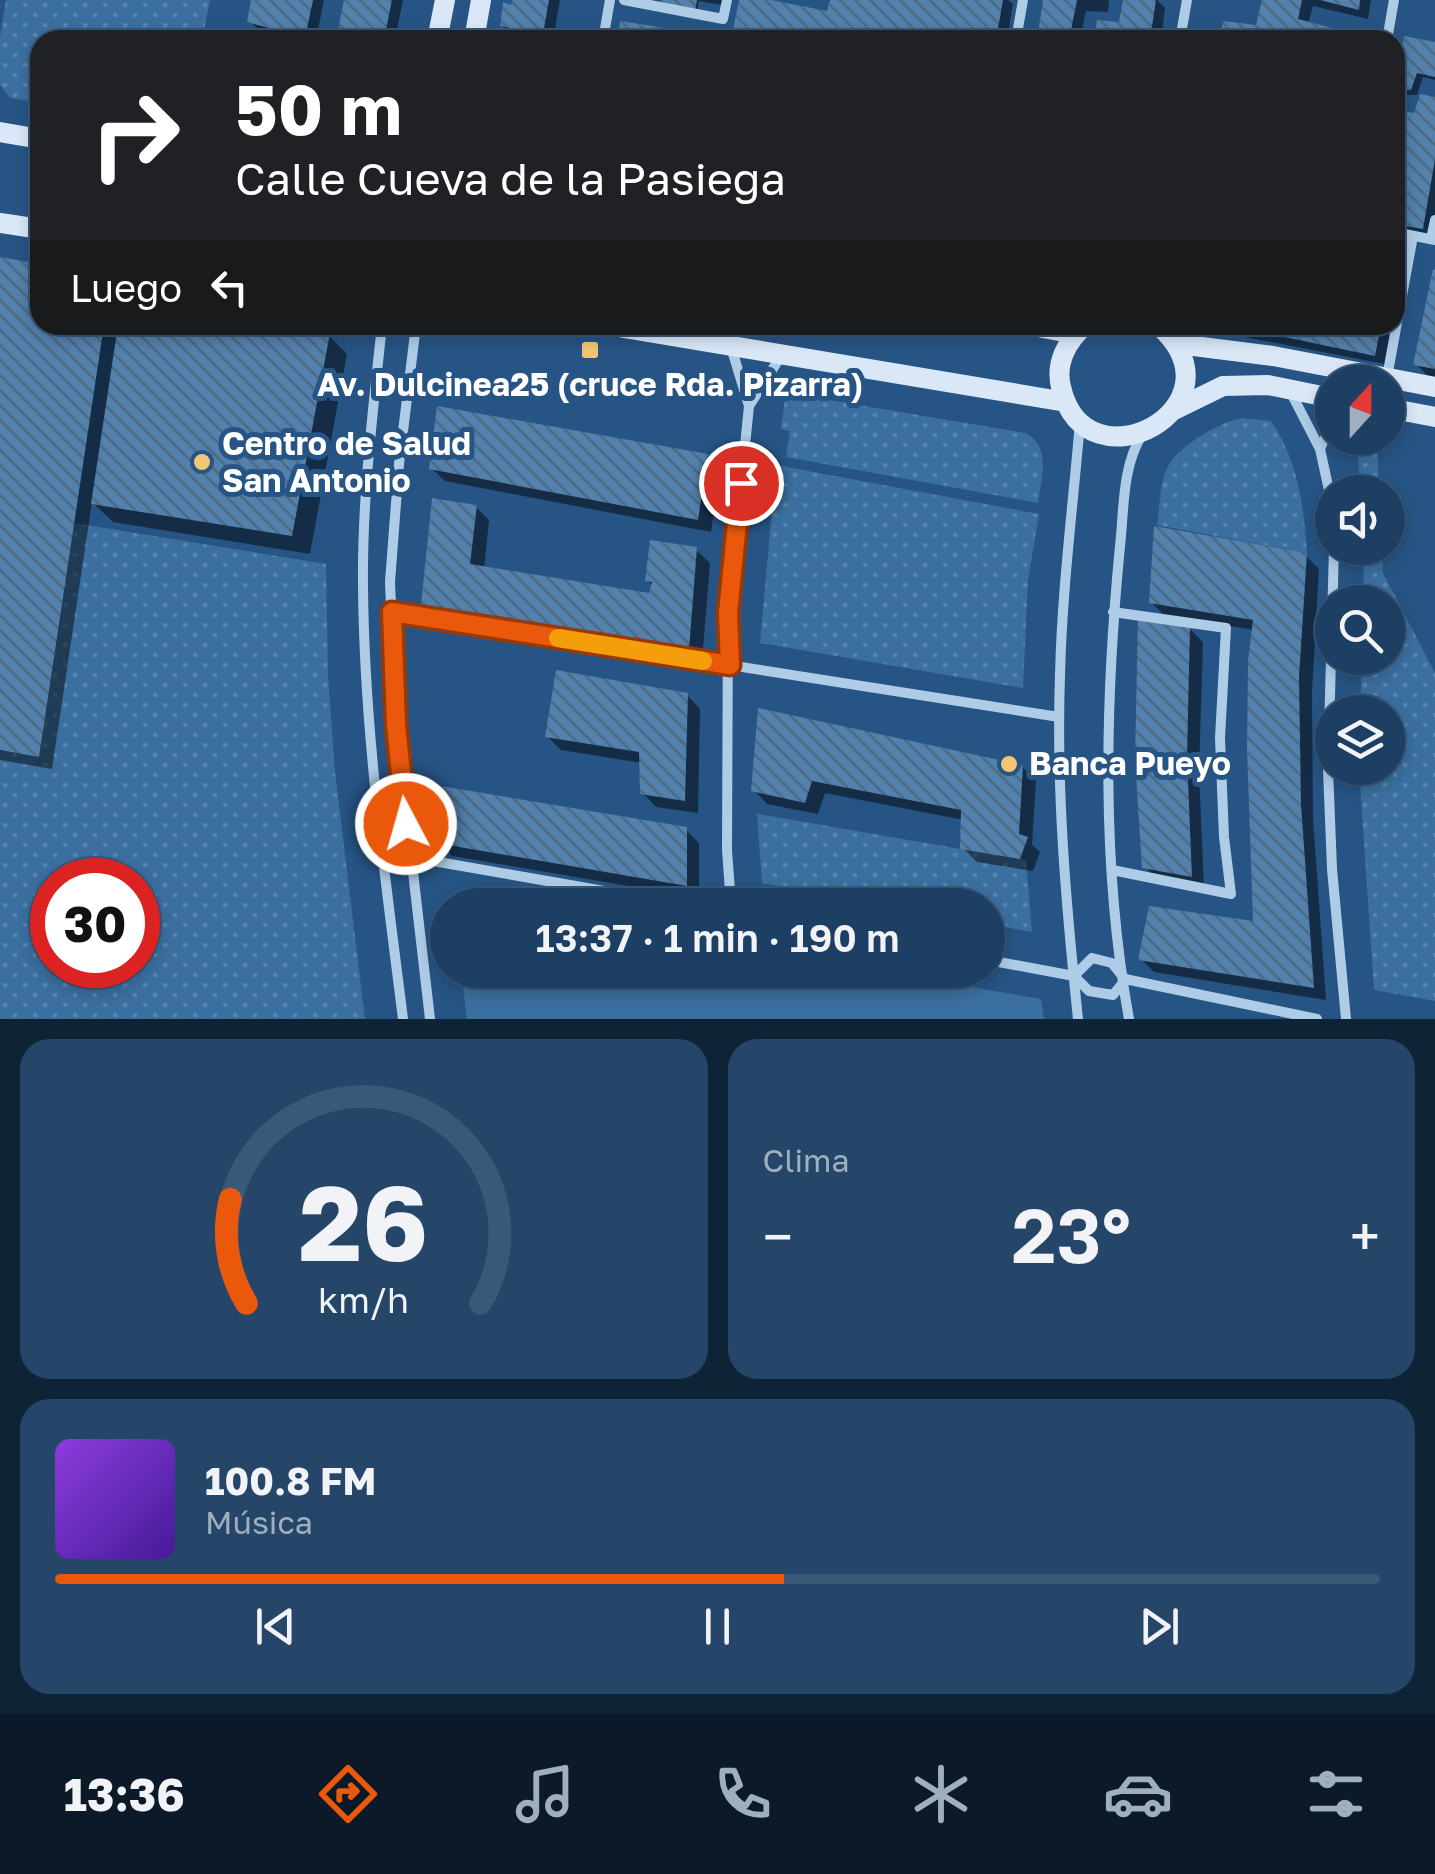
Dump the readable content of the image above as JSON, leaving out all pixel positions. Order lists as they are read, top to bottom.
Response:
{
  "places": {
    "transit": ["Av. Dulcinea25 (cruce Rda. Pizarra)"],
    "other": ["Centro de Salud San Antonio", "Banca Pueyo"]
  },
  "north": "top",
  "page": {
    "turn": ["50 m", "Calle Cueva de la Pasiega"],
    "then": "Luego",
    "limit": "30",
    "trip": "13:37 · 1 min · 190 m",
    "tile": "Clima",
    "heat": ["−", "23°", "+"],
    "song": ["100.8 FM", "Música"],
    "tabs": "13:36",
    "gauge": ["26", "km/h"]
  }
}
